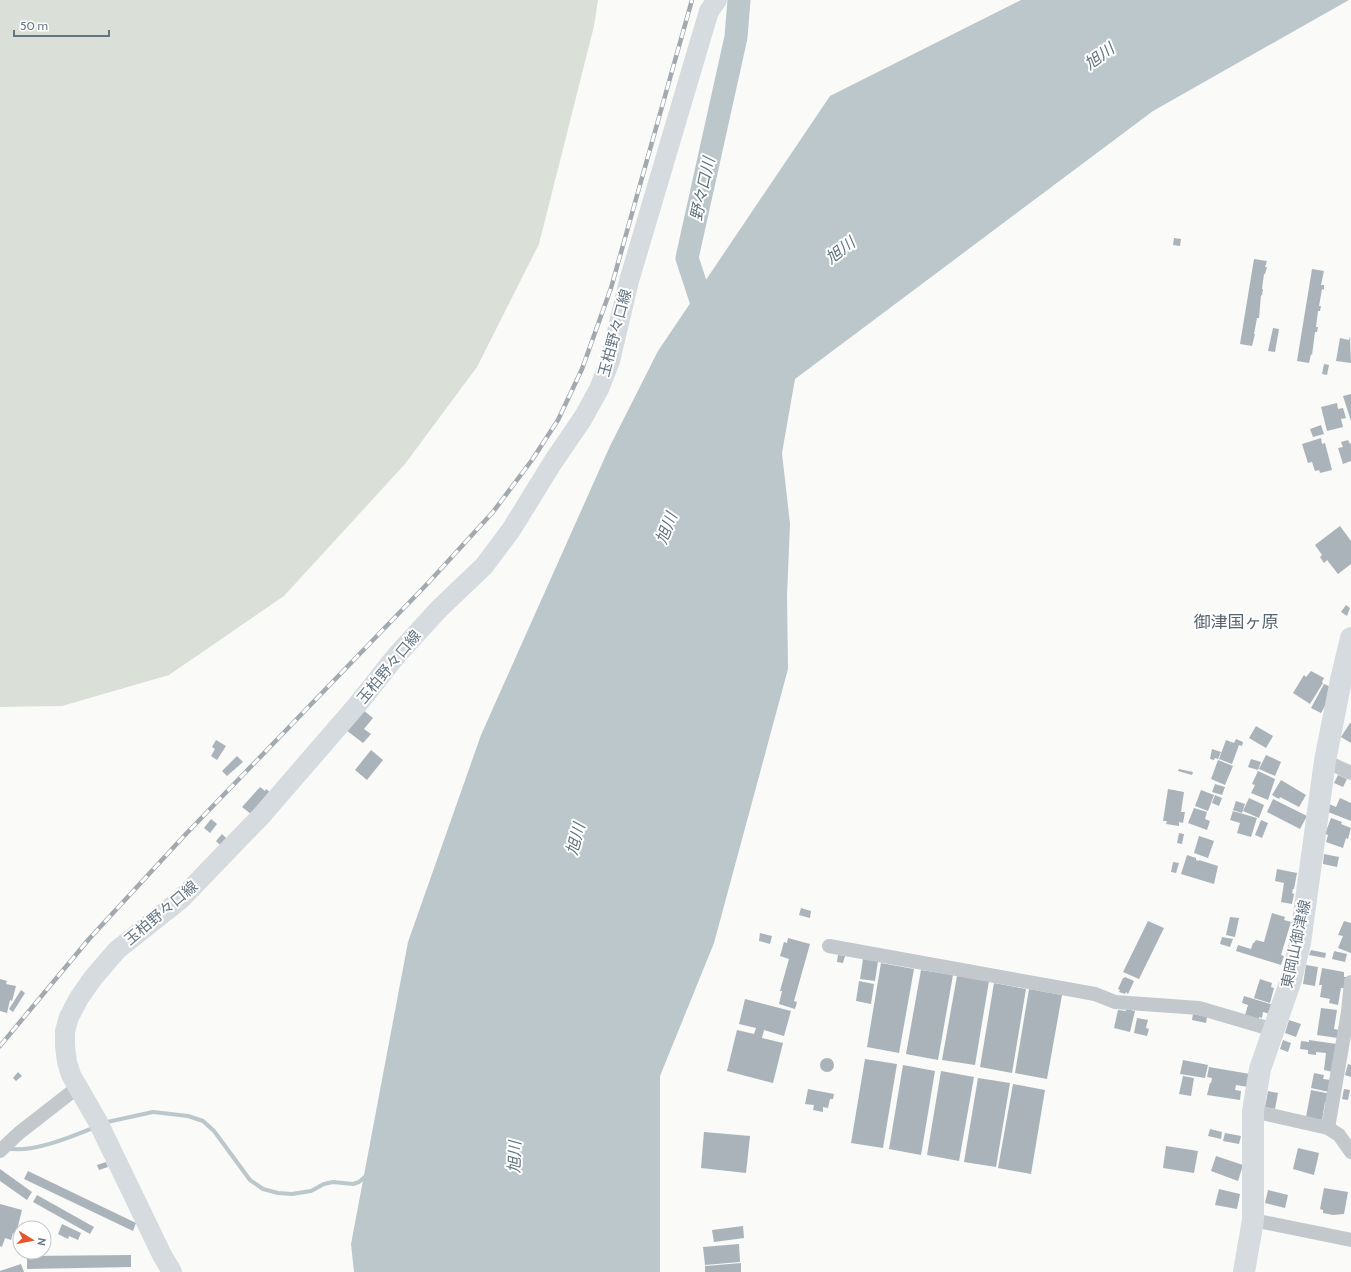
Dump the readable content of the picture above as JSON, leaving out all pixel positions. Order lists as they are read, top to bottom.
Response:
{
  "streets": {
    "main road": ["玉柏野々口線", "東岡山御津線"]
  },
  "districts": ["御津国ヶ原"],
  "water": ["旭川", "野々口川"],
  "scale_bar": "50 m",
  "north": "right"
}
